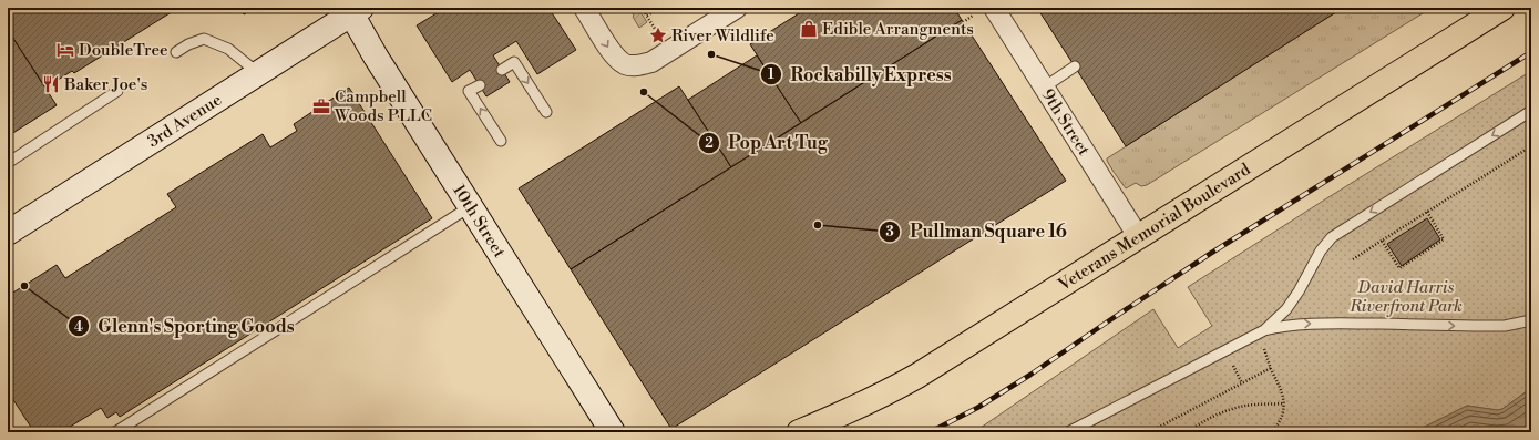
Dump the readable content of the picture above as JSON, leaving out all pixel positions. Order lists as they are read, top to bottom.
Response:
{
  "streets": {
    "main road": ["Veterans Memorial Boulevard"],
    "street": ["3rd Avenue", "9th Street", "10th Street"]
  },
  "crossings": [
    ["3rd Avenue", "10th Street"],
    ["9th Street", "Veterans Memorial Boulevard"]
  ],
  "parks": ["David Harris Riverfront Park"],
  "places": {
    "shop": ["Edible Arrangments"],
    "place": ["River Wildlife"],
    "hotel": ["DoubleTree"],
    "other": [
      "Rockabilly Express",
      "Pop Art Tug",
      "Pullman Square 16",
      "Glenn's Sporting Goods"
    ],
    "restaurant": ["Baker Joe's"],
    "office": ["Campbell Woods PLLC"]
  }
}
